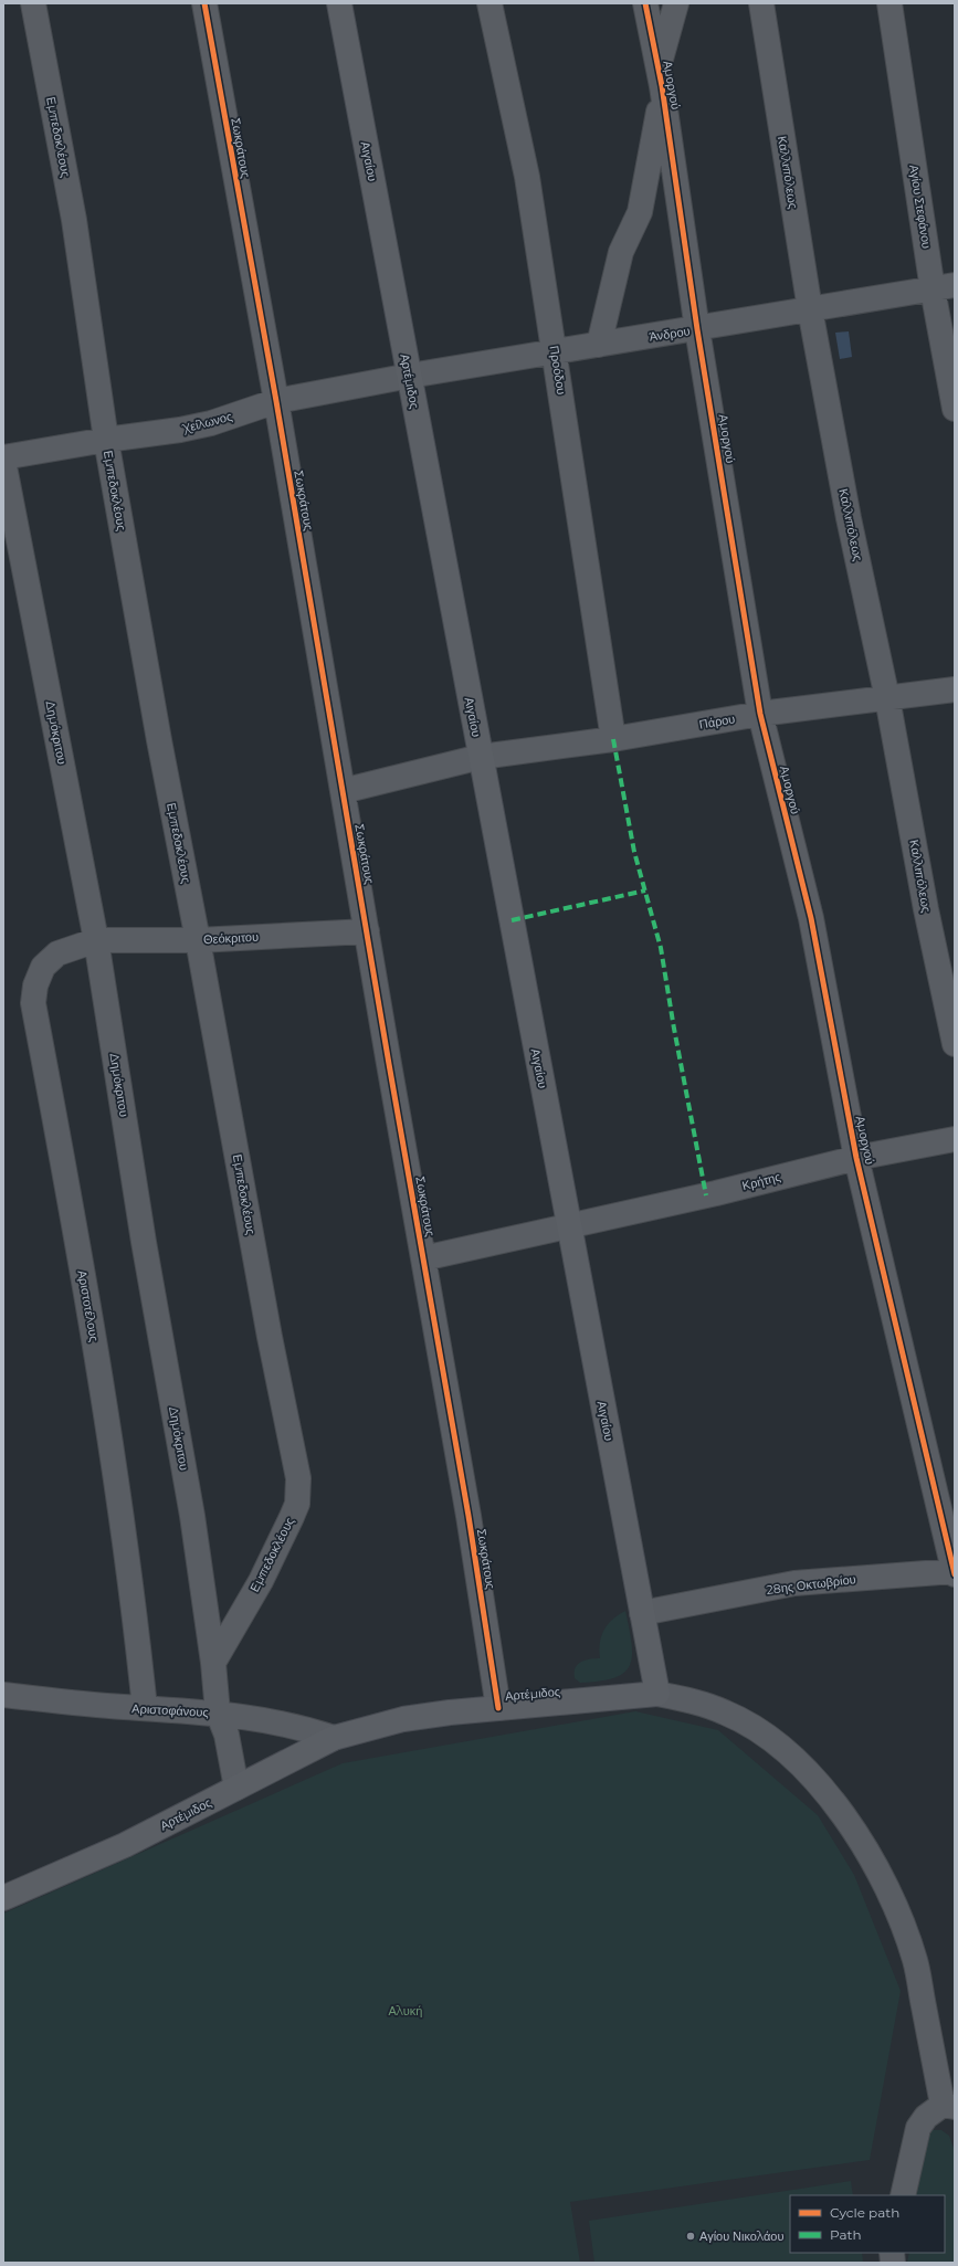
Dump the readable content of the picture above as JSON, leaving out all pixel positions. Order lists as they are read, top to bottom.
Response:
{
  "streets": {
    "main road": ["Αιγαίου", "Αρτέμιδος"],
    "street": [
      "Αμοργού",
      "Εμπεδοκλέους",
      "Σωκράτους",
      "Καλλιπόλεως",
      "Αγίου Στεφάνου",
      "Άνδρου",
      "Προόδου",
      "Χείλωνος",
      "Πάρου",
      "Δημόκριτου",
      "Θεόκριτου",
      "Κρήτης",
      "Αριστοτέλους",
      "28ης Οκτωβρίου",
      "Αριστοφάνους"
    ]
  },
  "crossings": [
    ["Αμοργού", "Άνδρου"],
    ["Αμοργού", "Πάρου"],
    ["Αμοργού", "Κρήτης"],
    ["Αμοργού", "28ης Οκτωβρίου"],
    ["Εμπεδοκλέους", "Χείλωνος"],
    ["Εμπεδοκλέους", "Δημόκριτου"],
    ["Εμπεδοκλέους", "Θεόκριτου"],
    ["Σωκράτους", "Αρτέμιδος"],
    ["Σωκράτους", "Χείλωνος"],
    ["Σωκράτους", "Πάρου"],
    ["Σωκράτους", "Θεόκριτου"],
    ["Σωκράτους", "Κρήτης"],
    ["Αιγαίου", "Αρτέμιδος"],
    ["Αιγαίου", "Πάρου"],
    ["Αιγαίου", "Κρήτης"],
    ["Αιγαίου", "28ης Οκτωβρίου"],
    ["Καλλιπόλεως", "Άνδρου"],
    ["Καλλιπόλεως", "Πάρου"],
    ["Αγίου Στεφάνου", "Άνδρου"],
    ["Άνδρου", "Προόδου"],
    ["Άνδρου", "Αρτέμιδος"],
    ["Άνδρου", "Χείλωνος"],
    ["Προόδου", "Πάρου"],
    ["Αρτέμιδος", "Χείλωνος"],
    ["Αρτέμιδος", "Δημόκριτου"],
    ["Αρτέμιδος", "Αριστοφάνους"],
    ["Δημόκριτου", "Θεόκριτου"],
    ["Δημόκριτου", "Αριστοτέλους"],
    ["Δημόκριτου", "Αριστοφάνους"],
    ["Θεόκριτου", "Αριστοτέλους"],
    ["Αριστοτέλους", "Αριστοφάνους"]
  ],
  "parks": ["Αλυκή"],
  "places": ["Αγίου Νικολάου"],
  "legend": ["Cycle path", "Path"]
}
